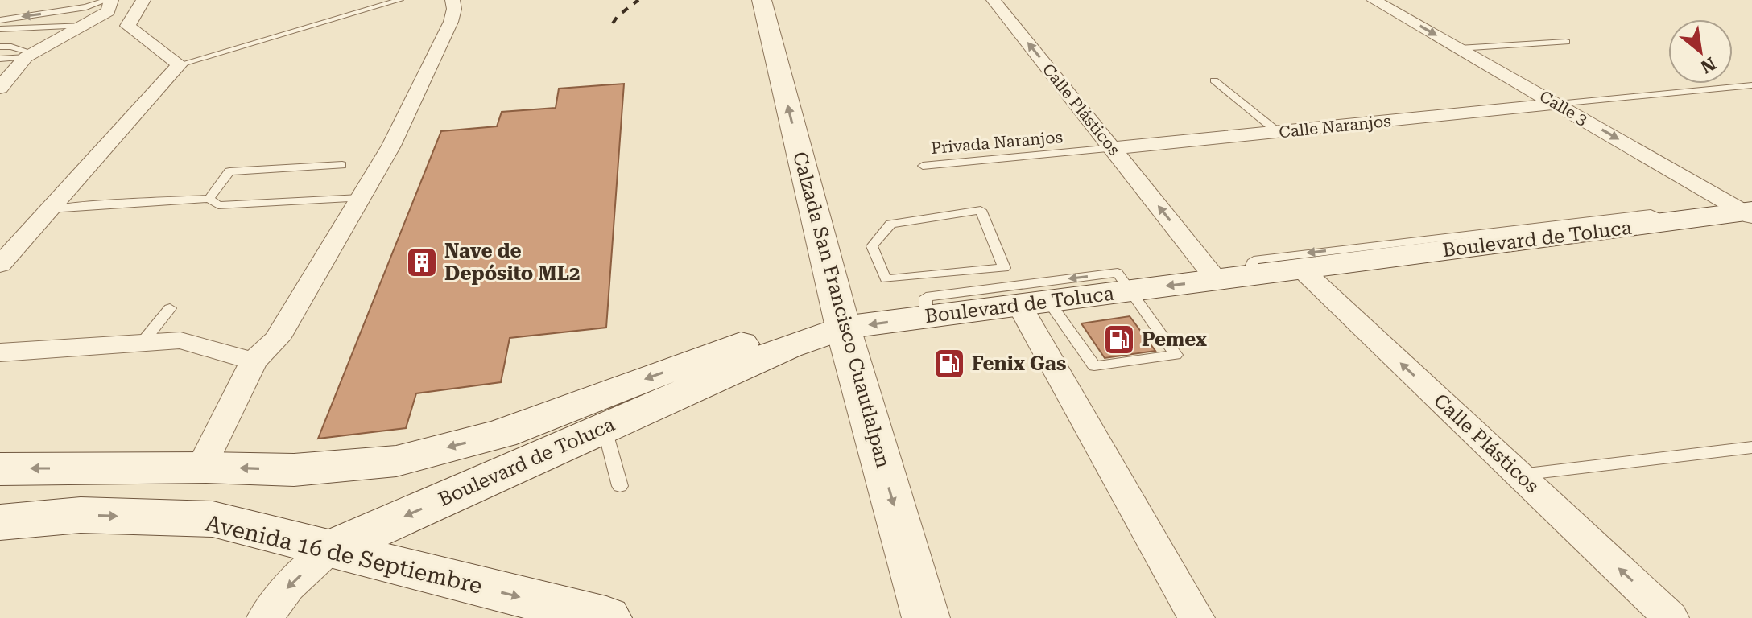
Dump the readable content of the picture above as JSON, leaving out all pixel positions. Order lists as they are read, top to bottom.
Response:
{
  "streets": {
    "main road": ["Boulevard de Toluca", "Avenida 16 de Septiembre"],
    "street": [
      "Calle 3",
      "Calle Plásticos",
      "Calle Naranjos",
      "Calzada San Francisco Cuautlalpan"
    ],
    "lane": ["Privada Naranjos"]
  },
  "crossings": [
    ["Calle 3", "Calle Naranjos"],
    ["Calle 3", "Boulevard de Toluca"],
    ["Calle Plásticos", "Calle Naranjos"],
    ["Calle Plásticos", "Privada Naranjos"],
    ["Calle Plásticos", "Boulevard de Toluca"],
    ["Calle Naranjos", "Privada Naranjos"],
    ["Boulevard de Toluca", "Calzada San Francisco Cuautlalpan"],
    ["Boulevard de Toluca", "Avenida 16 de Septiembre"]
  ],
  "one_way": ["Calle 3", "Calle Plásticos"],
  "places": {
    "building": ["Nave de Depósito ML2"],
    "fuel station": ["Pemex", "Fenix Gas"]
  },
  "north": "bottom right"
}
